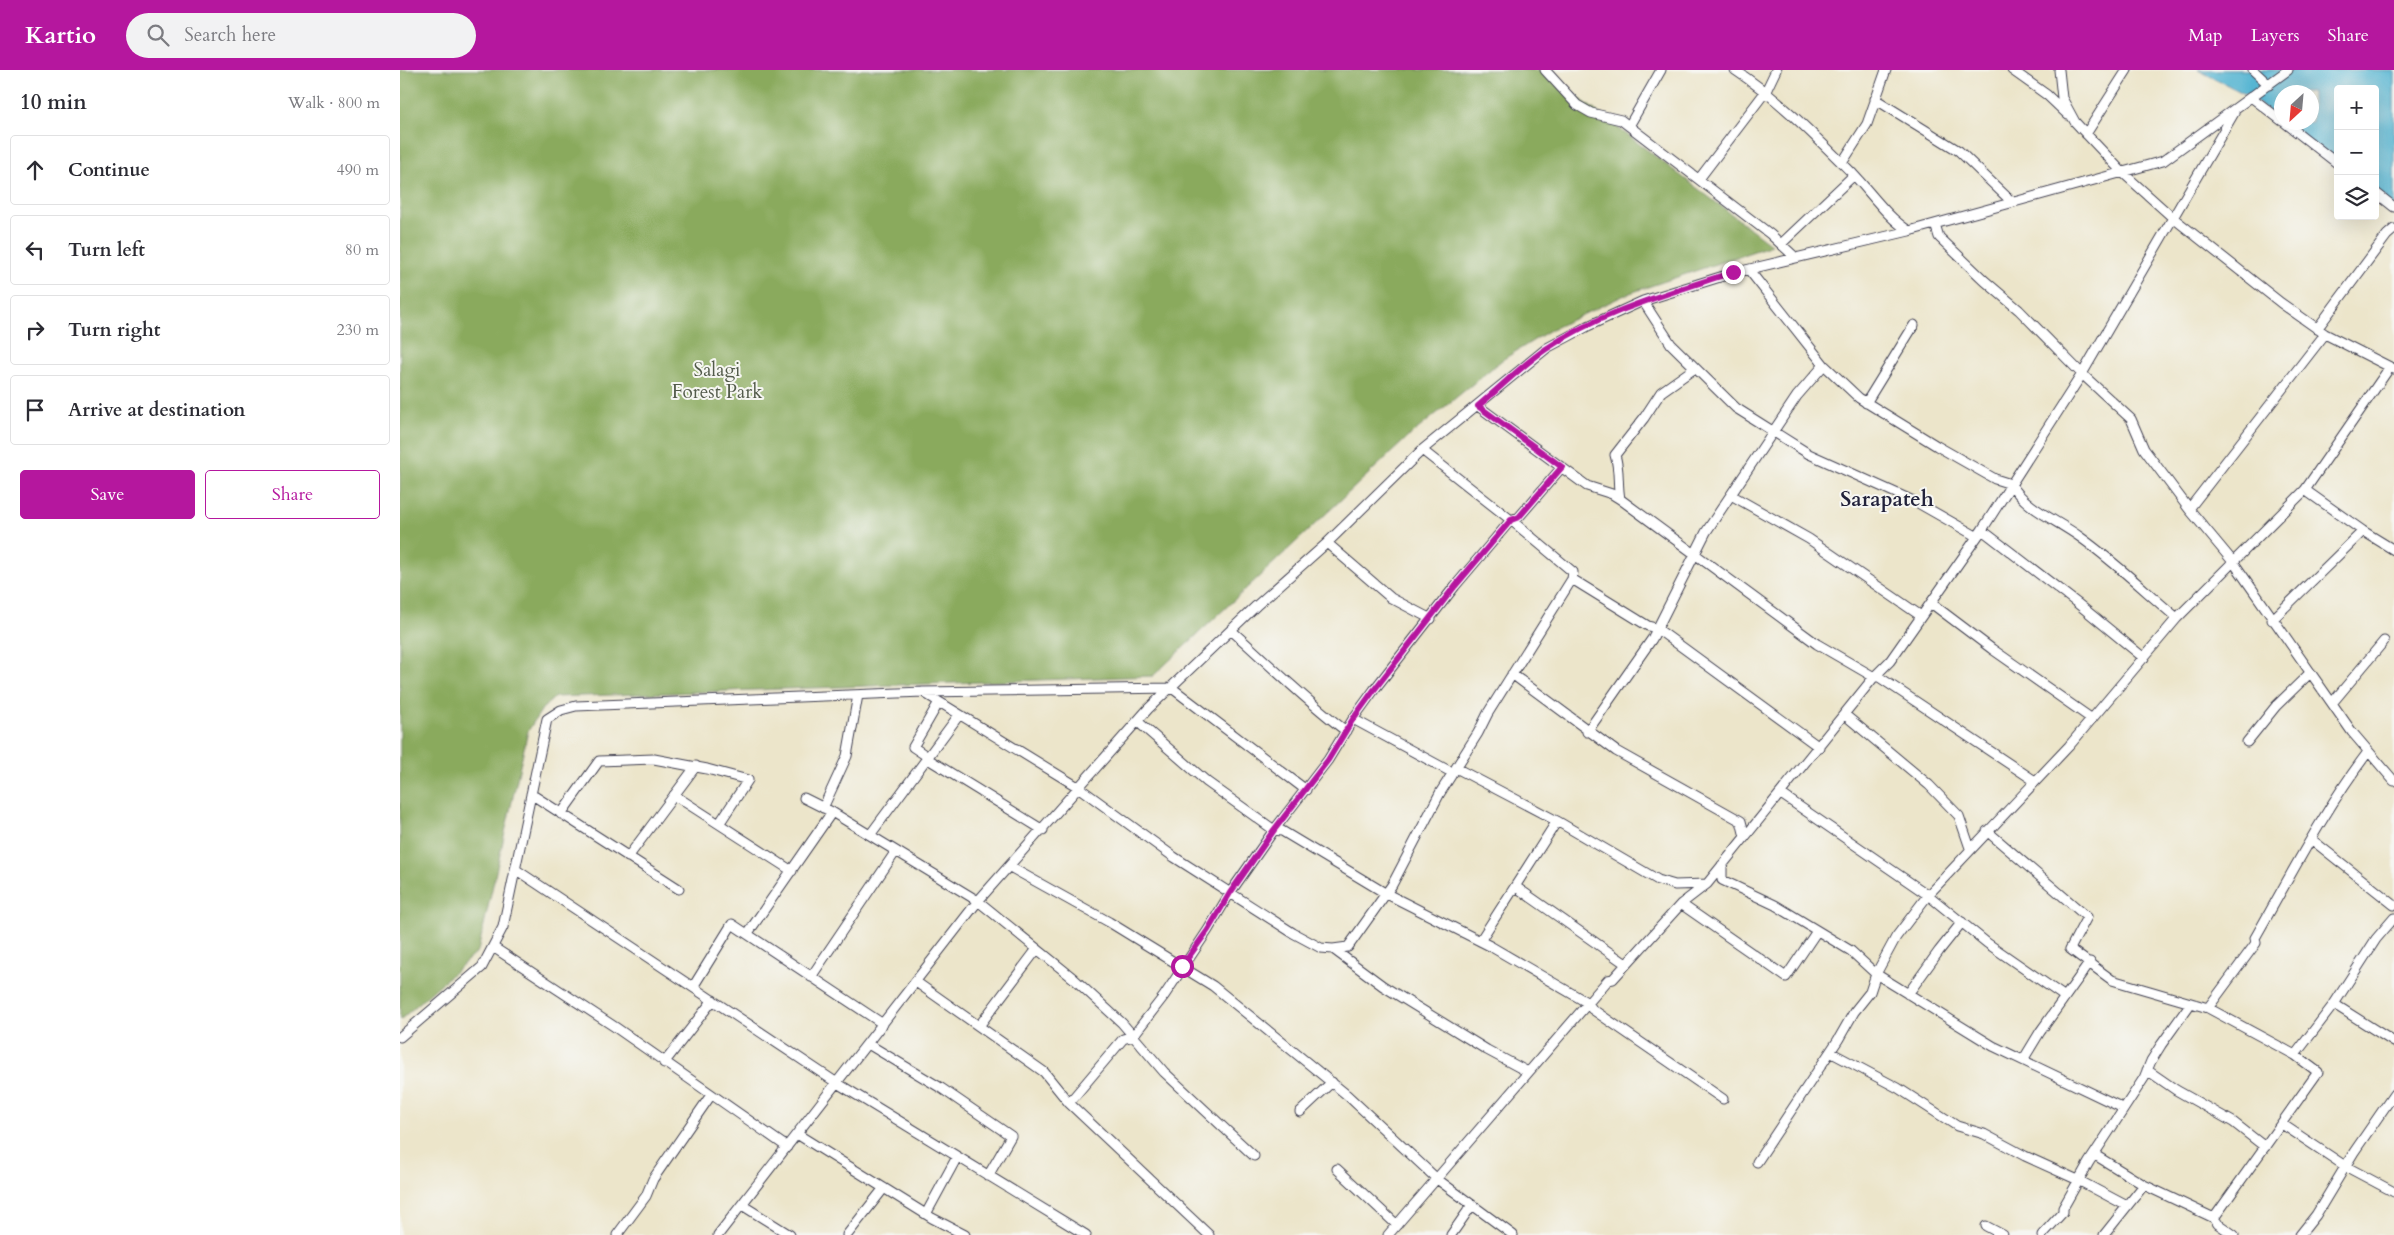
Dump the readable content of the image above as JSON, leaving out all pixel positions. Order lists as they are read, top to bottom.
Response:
{
  "districts": ["Sarapateh"],
  "parks": ["Salagi Forest Park"],
  "north": "bottom left",
  "page": {
    "header": "Kartio",
    "search": "Search here",
    "nav": ["Map", "Layers", "Share"],
    "heading": ["10 min", "Walk · 800 m"],
    "map_buttons": ["+", "−"],
    "list": [
      ["Continue", "490 m"],
      ["Turn left", "80 m"],
      ["Turn right", "230 m"],
      "Arrive at destination"
    ],
    "buttons": ["Save", "Share"]
  }
}
